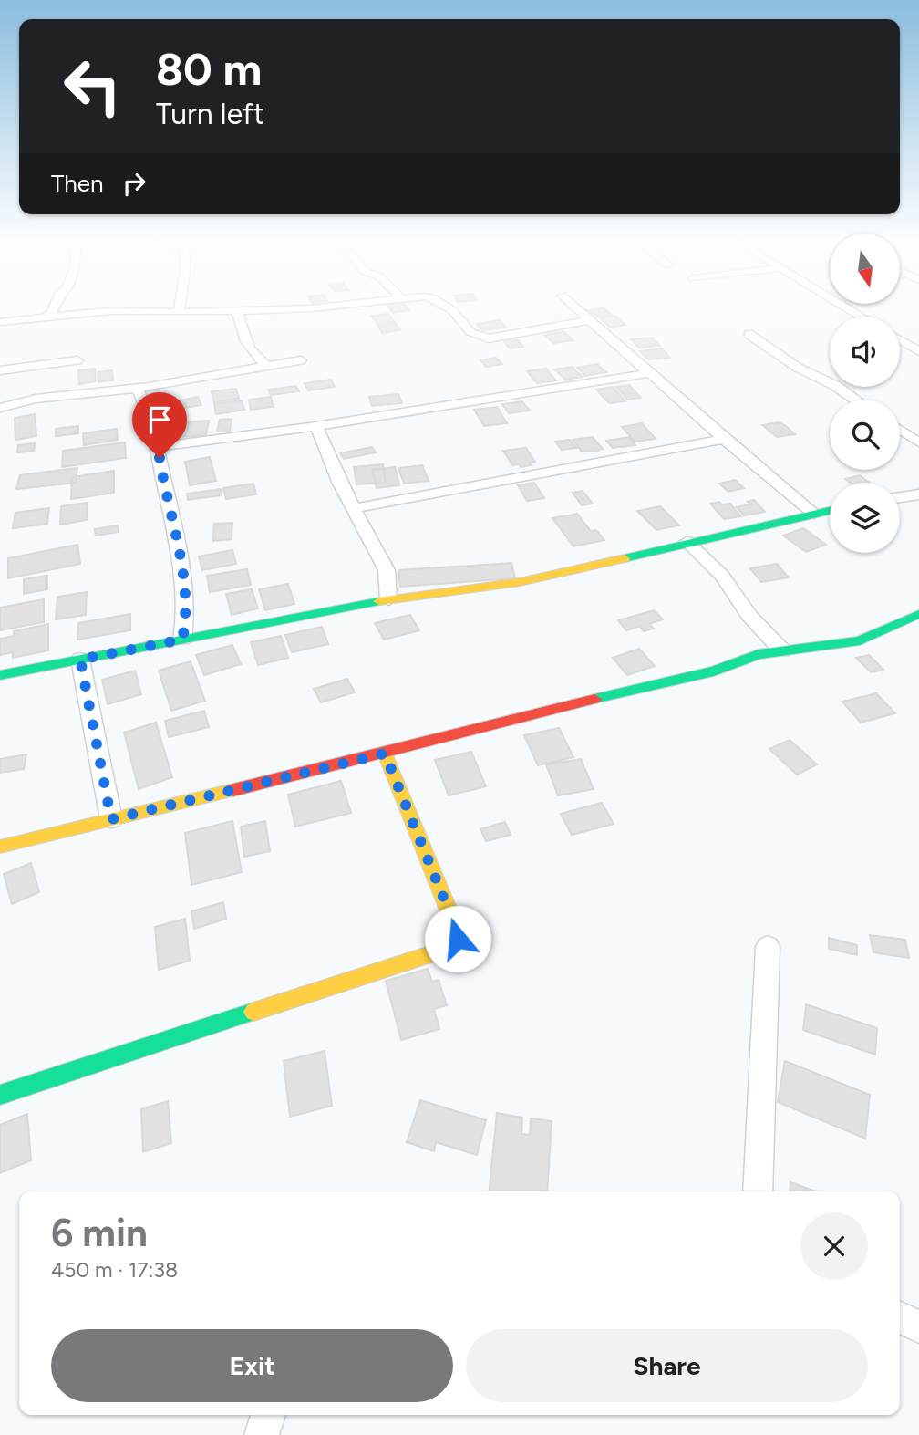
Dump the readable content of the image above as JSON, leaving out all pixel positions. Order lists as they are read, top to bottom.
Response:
{
  "north": "bottom",
  "page": {
    "turn": ["80 m", "Turn left"],
    "then": "Then",
    "heading": ["6 min", "450 m · 17:38"],
    "buttons": ["Exit", "Share"]
  }
}
